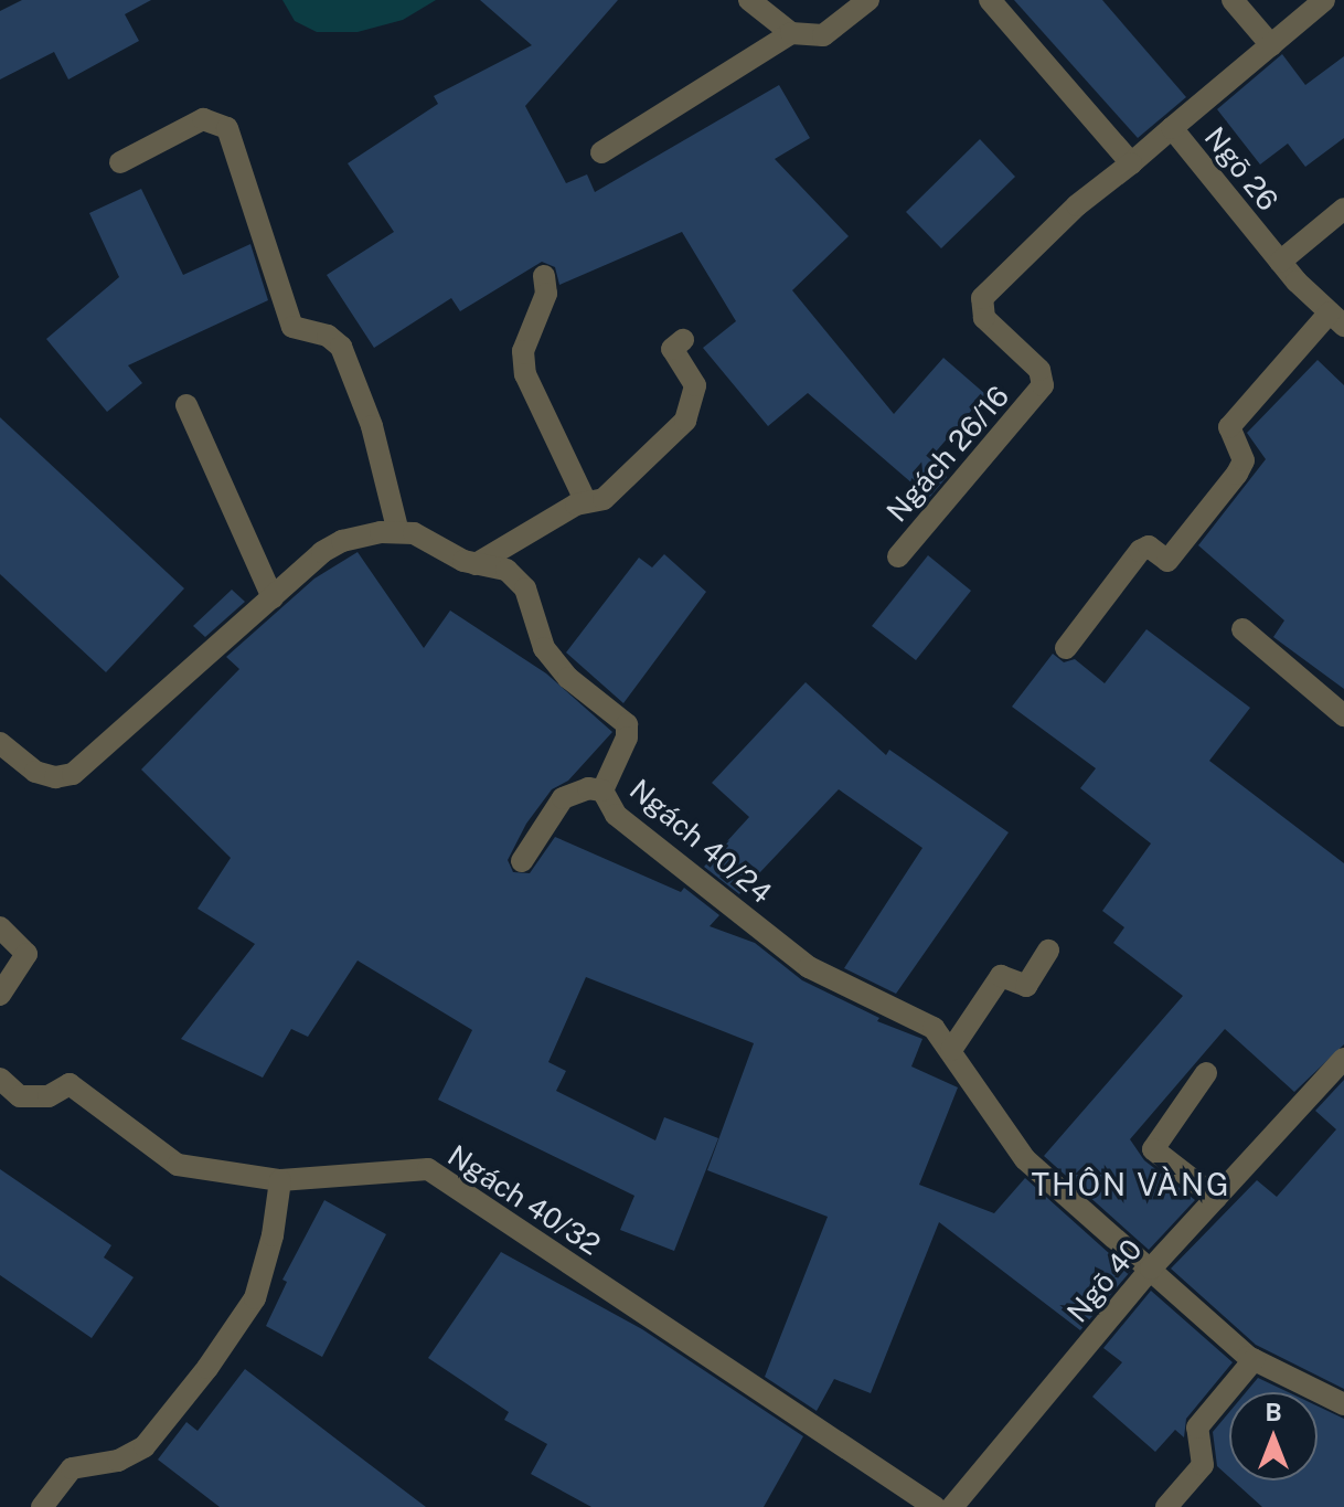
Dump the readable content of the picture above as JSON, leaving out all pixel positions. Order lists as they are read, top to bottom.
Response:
{
  "streets": {
    "street": [
      "Ngõ 26",
      "Ngách 26/16",
      "Ngách 40/24",
      "Ngách 40/32",
      "Ngõ 40"
    ]
  },
  "crossings": [
    ["Ngõ 26", "Ngách 26/16"],
    ["Ngách 40/24", "Ngõ 40"]
  ],
  "districts": ["THÔN VÀNG"],
  "north": "top"
}
